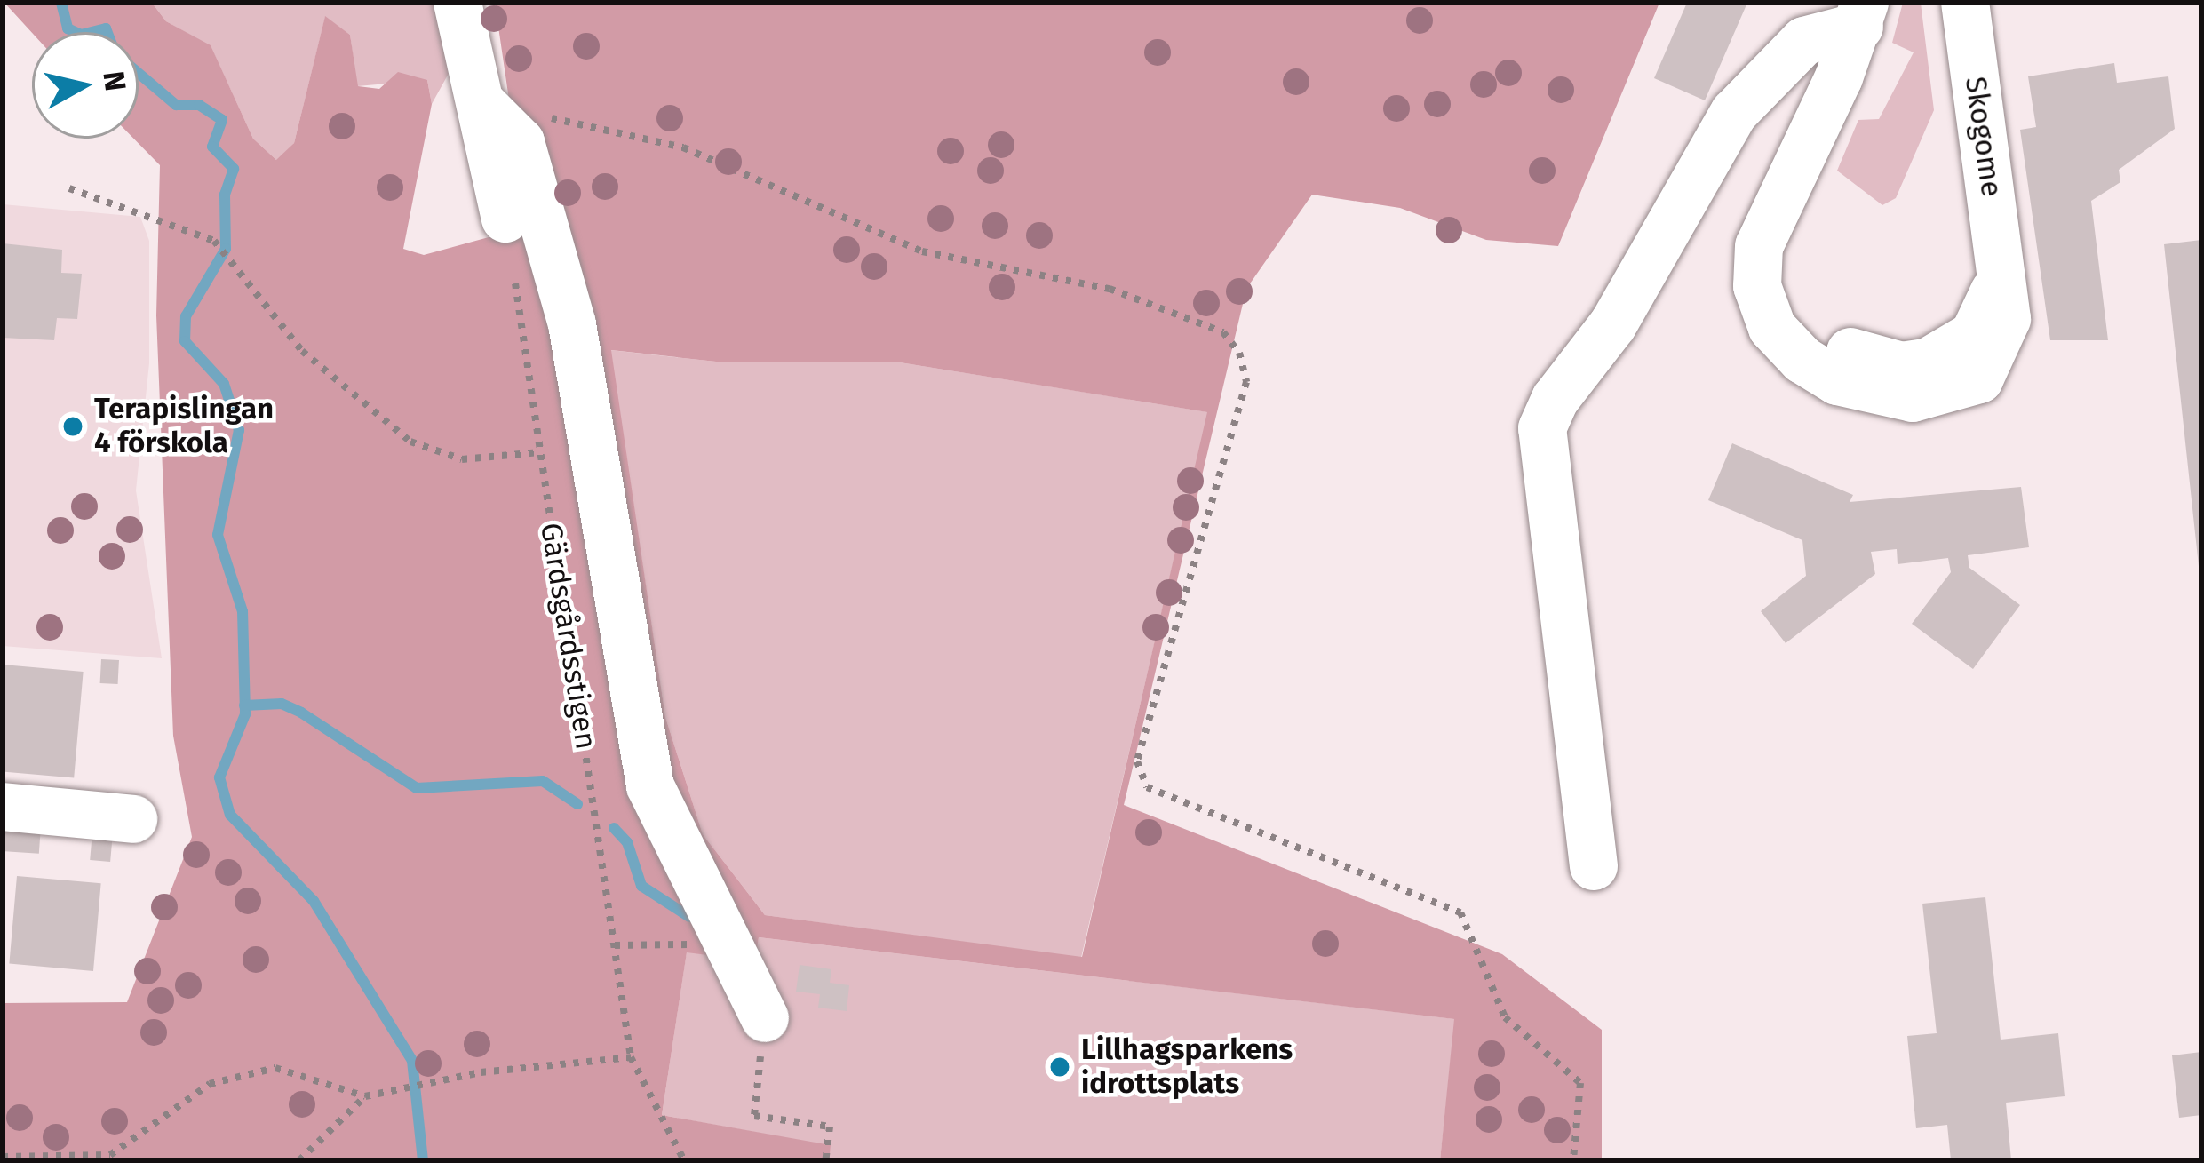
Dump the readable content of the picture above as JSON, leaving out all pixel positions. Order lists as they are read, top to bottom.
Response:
{
  "streets": {
    "street": ["Skogome", "Gärdsgårdsstigen"]
  },
  "places": ["Terapislingan 4 förskola", "Lillhagsparkens idrottsplats"],
  "north": "right"
}
